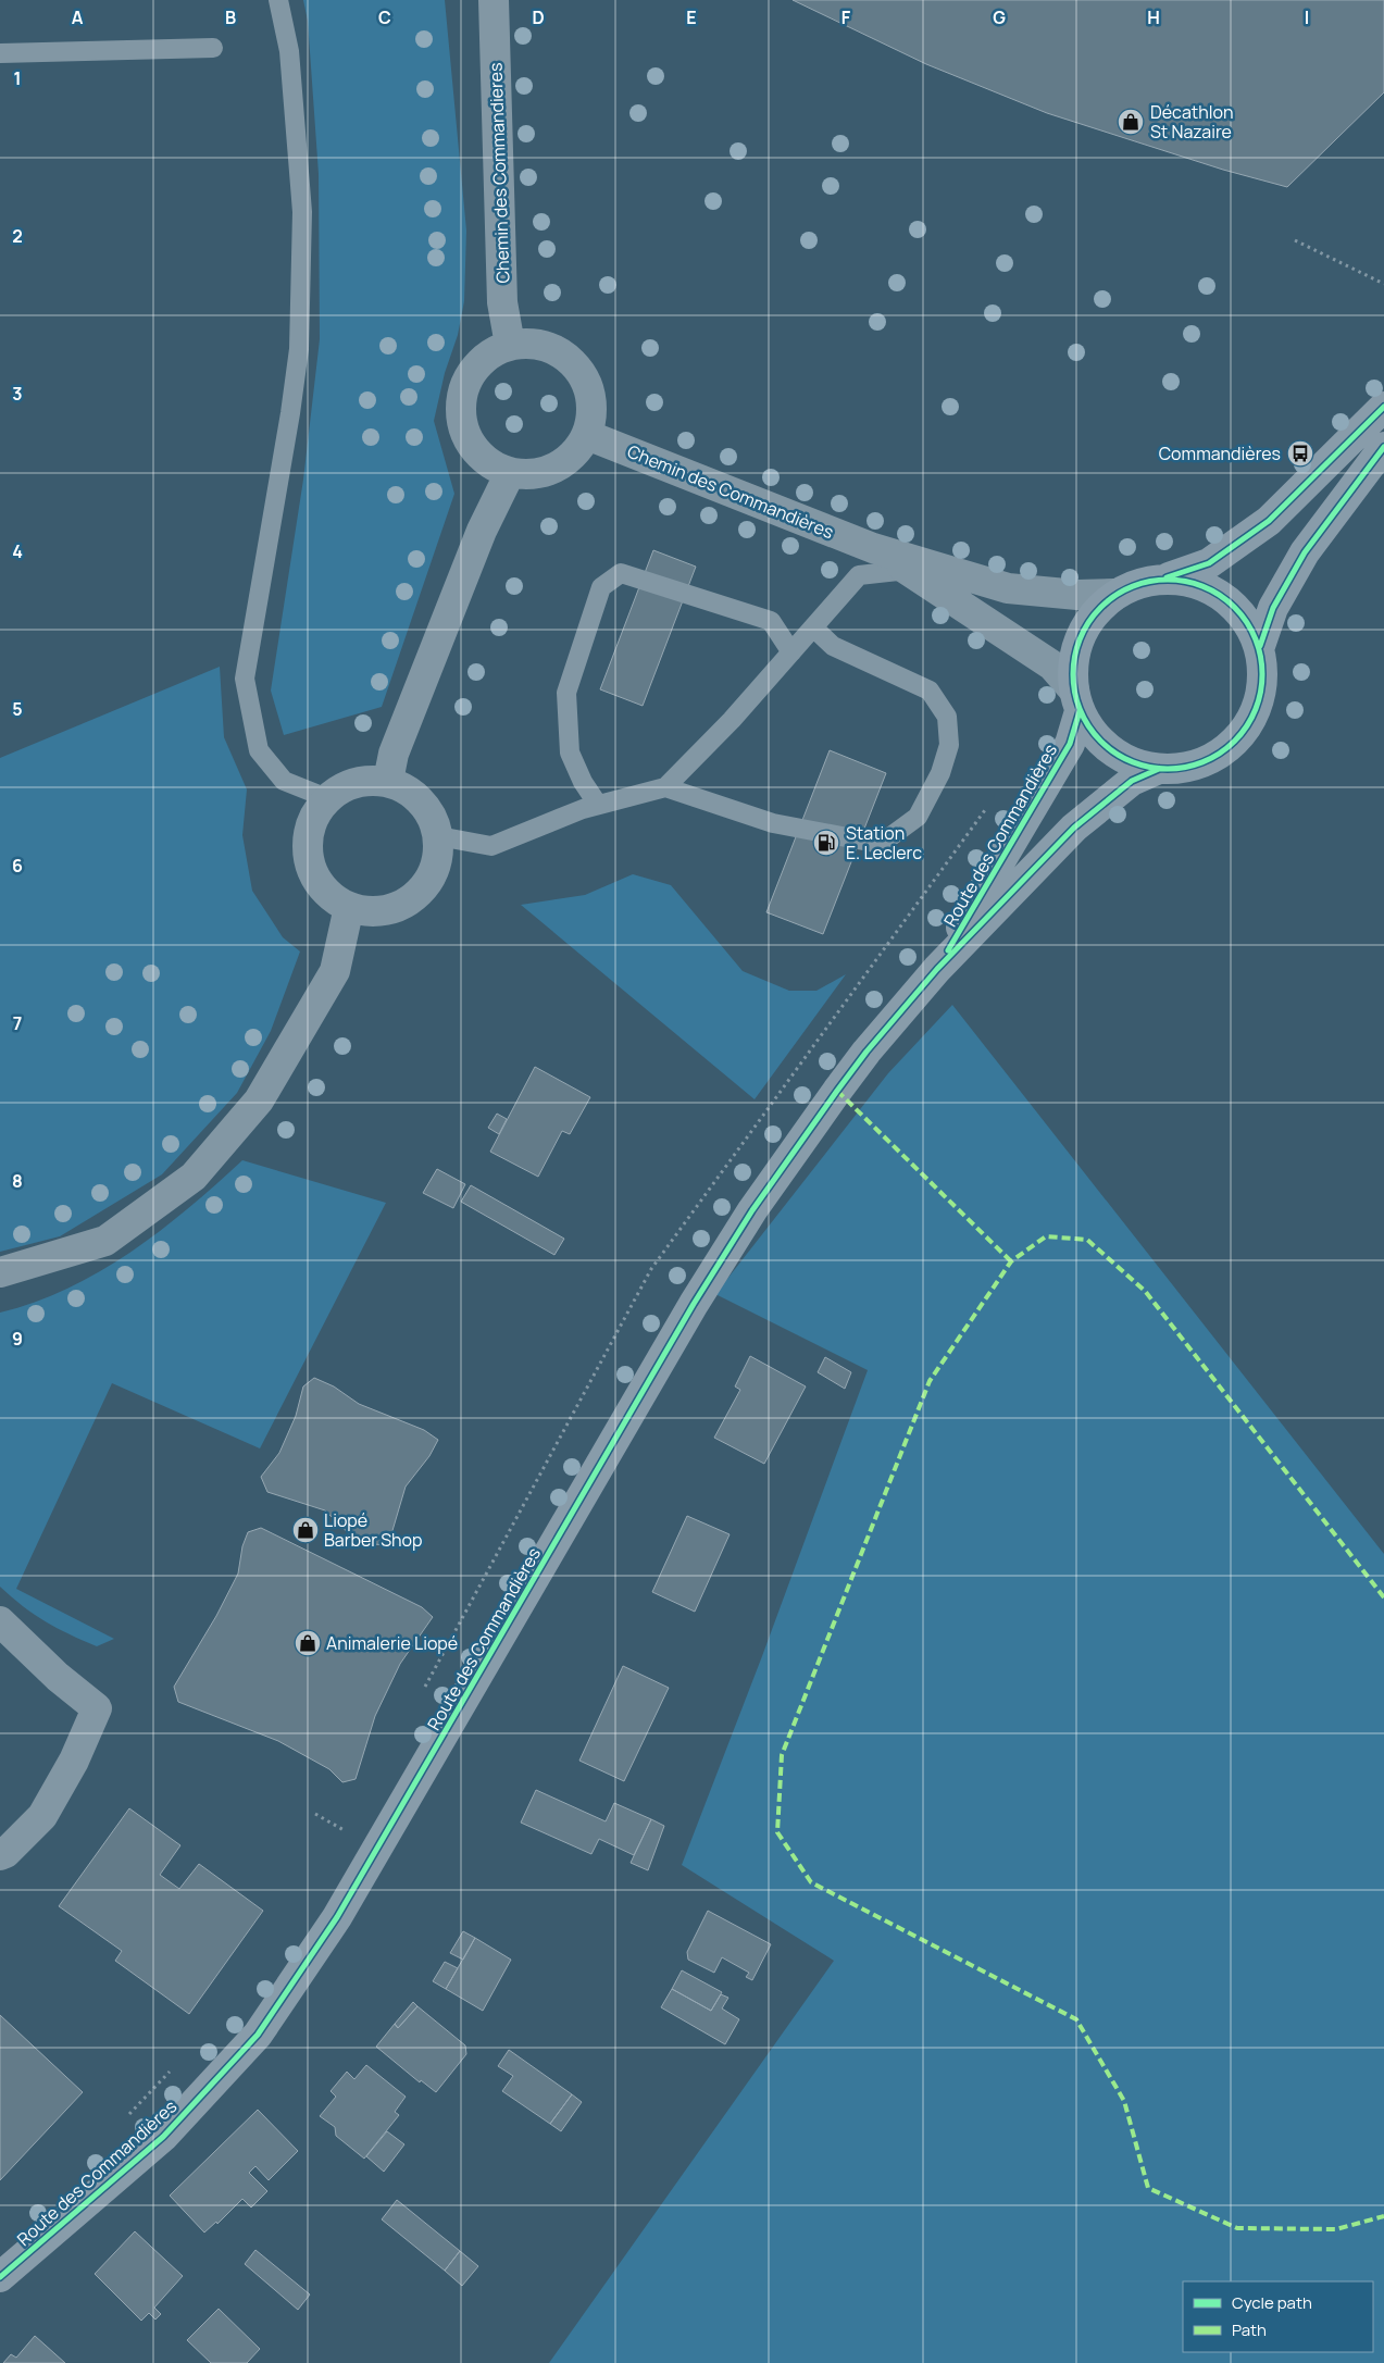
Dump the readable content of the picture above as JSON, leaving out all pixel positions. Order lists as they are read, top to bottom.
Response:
{
  "streets": {
    "main road": ["Route des Commandières"],
    "street": ["Chemin des Commandieres", "Chemin des Commandières"]
  },
  "crossings": [
    ["Chemin des Commandieres", "Chemin des Commandières"],
    ["Chemin des Commandières", "Route des Commandières"]
  ],
  "places": {
    "shop": ["Décathlon St Nazaire", "Liopé Barber Shop", "Animalerie Liopé"],
    "bus stop": ["Commandières"],
    "fuel station": ["Station E. Leclerc"]
  },
  "legend": ["Cycle path", "Path"],
  "grid": {
    "columns": [
      "A",
      "B",
      "C",
      "D",
      "E",
      "F",
      "G",
      "H",
      "I"
    ],
    "rows": [
      "1",
      "2",
      "3",
      "4",
      "5",
      "6",
      "7",
      "8",
      "9"
    ]
  }
}
